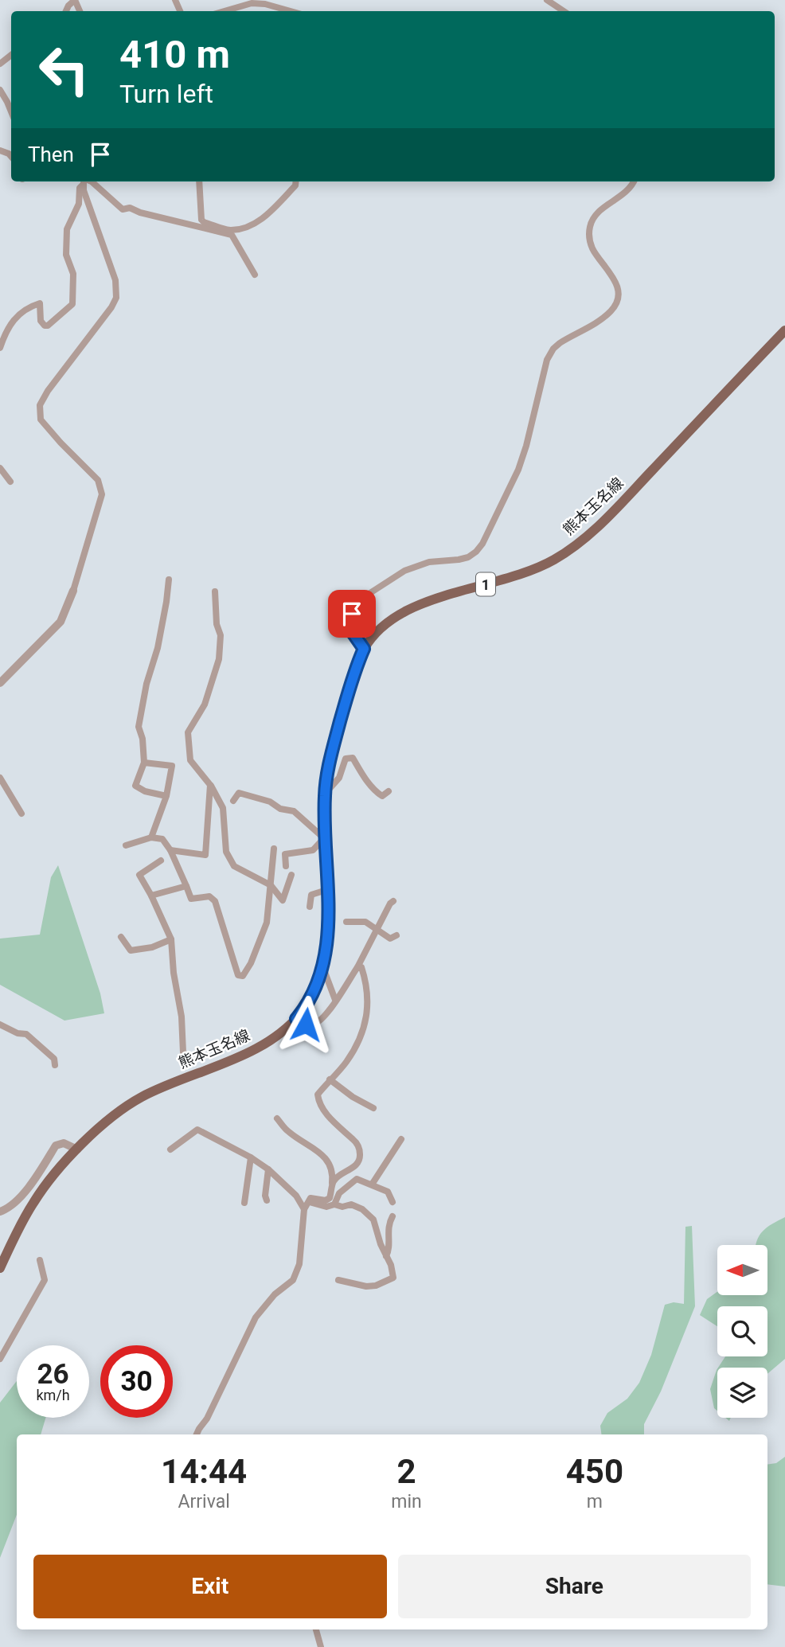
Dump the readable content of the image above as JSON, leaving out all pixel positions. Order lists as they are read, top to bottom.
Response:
{
  "streets": {
    "main road": ["熊本玉名線", "1"]
  },
  "north": "left",
  "page": {
    "turn": ["410 m", "Turn left"],
    "then": "Then",
    "speed": "26 km/h",
    "limit": "30",
    "eta": [
      "14:44",
      "Arrival",
      "2",
      "min",
      "450",
      "m"
    ],
    "buttons": ["Exit", "Share"]
  }
}
